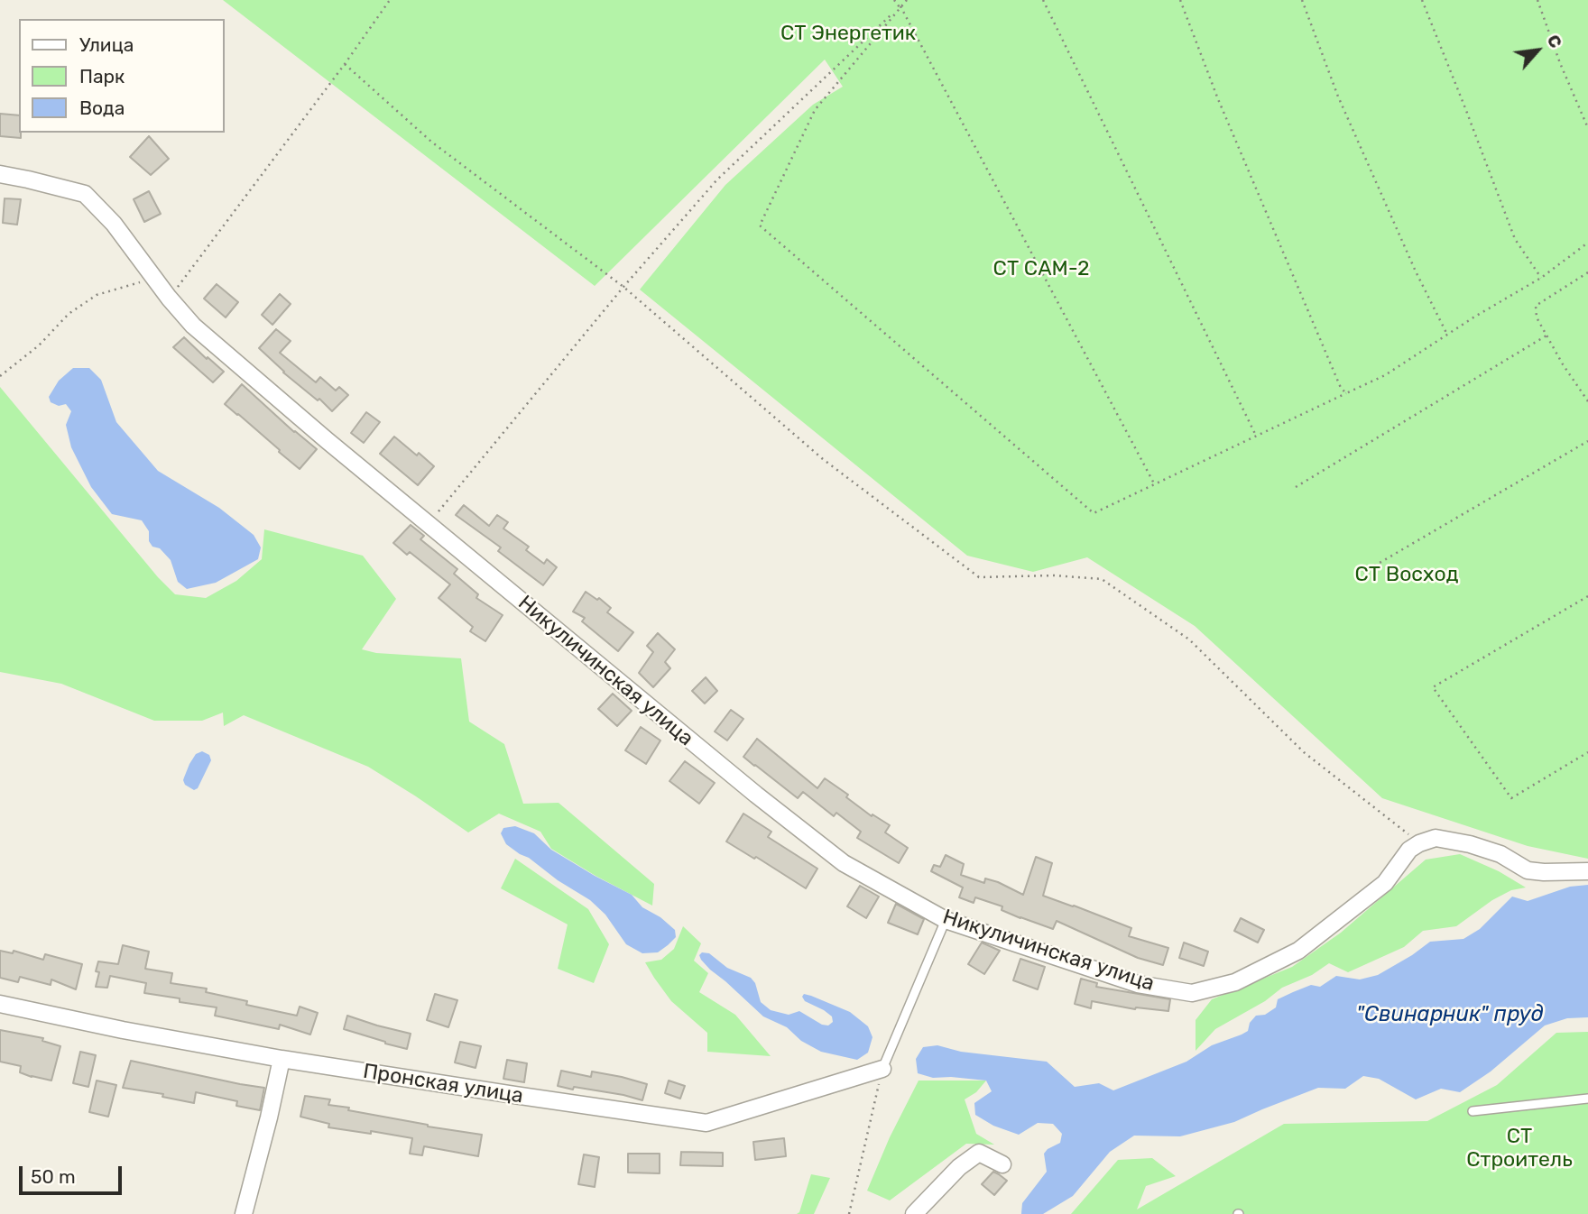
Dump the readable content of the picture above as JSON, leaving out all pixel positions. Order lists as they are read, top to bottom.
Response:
{
  "streets": {
    "street": ["Никуличинская улица", "Пронская улица"]
  },
  "water": ["\"Свинарник\" пруд"],
  "parks": [
    "СТ Энергетик",
    "СТ САМ-2",
    "СТ Восход",
    "СТ Строитель"
  ],
  "legend": ["Улица", "Парк", "Вода"],
  "scale_bar": "50 m",
  "north": "top right"
}
